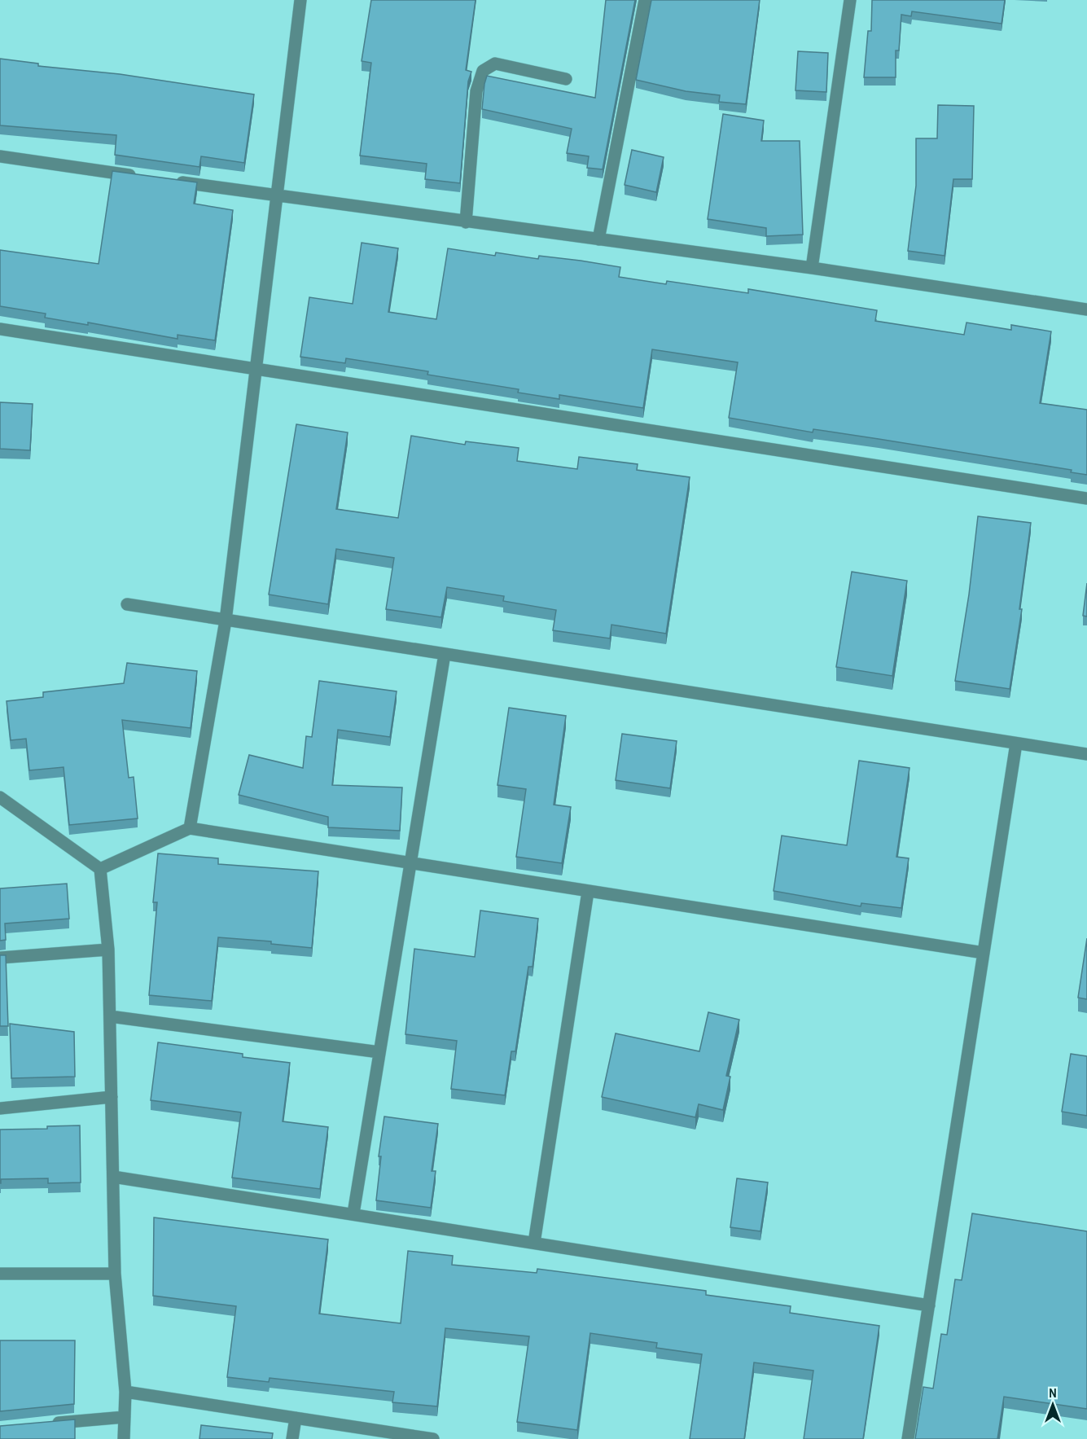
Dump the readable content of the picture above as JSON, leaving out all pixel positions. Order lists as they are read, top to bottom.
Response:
{
  "north": "top"
}
